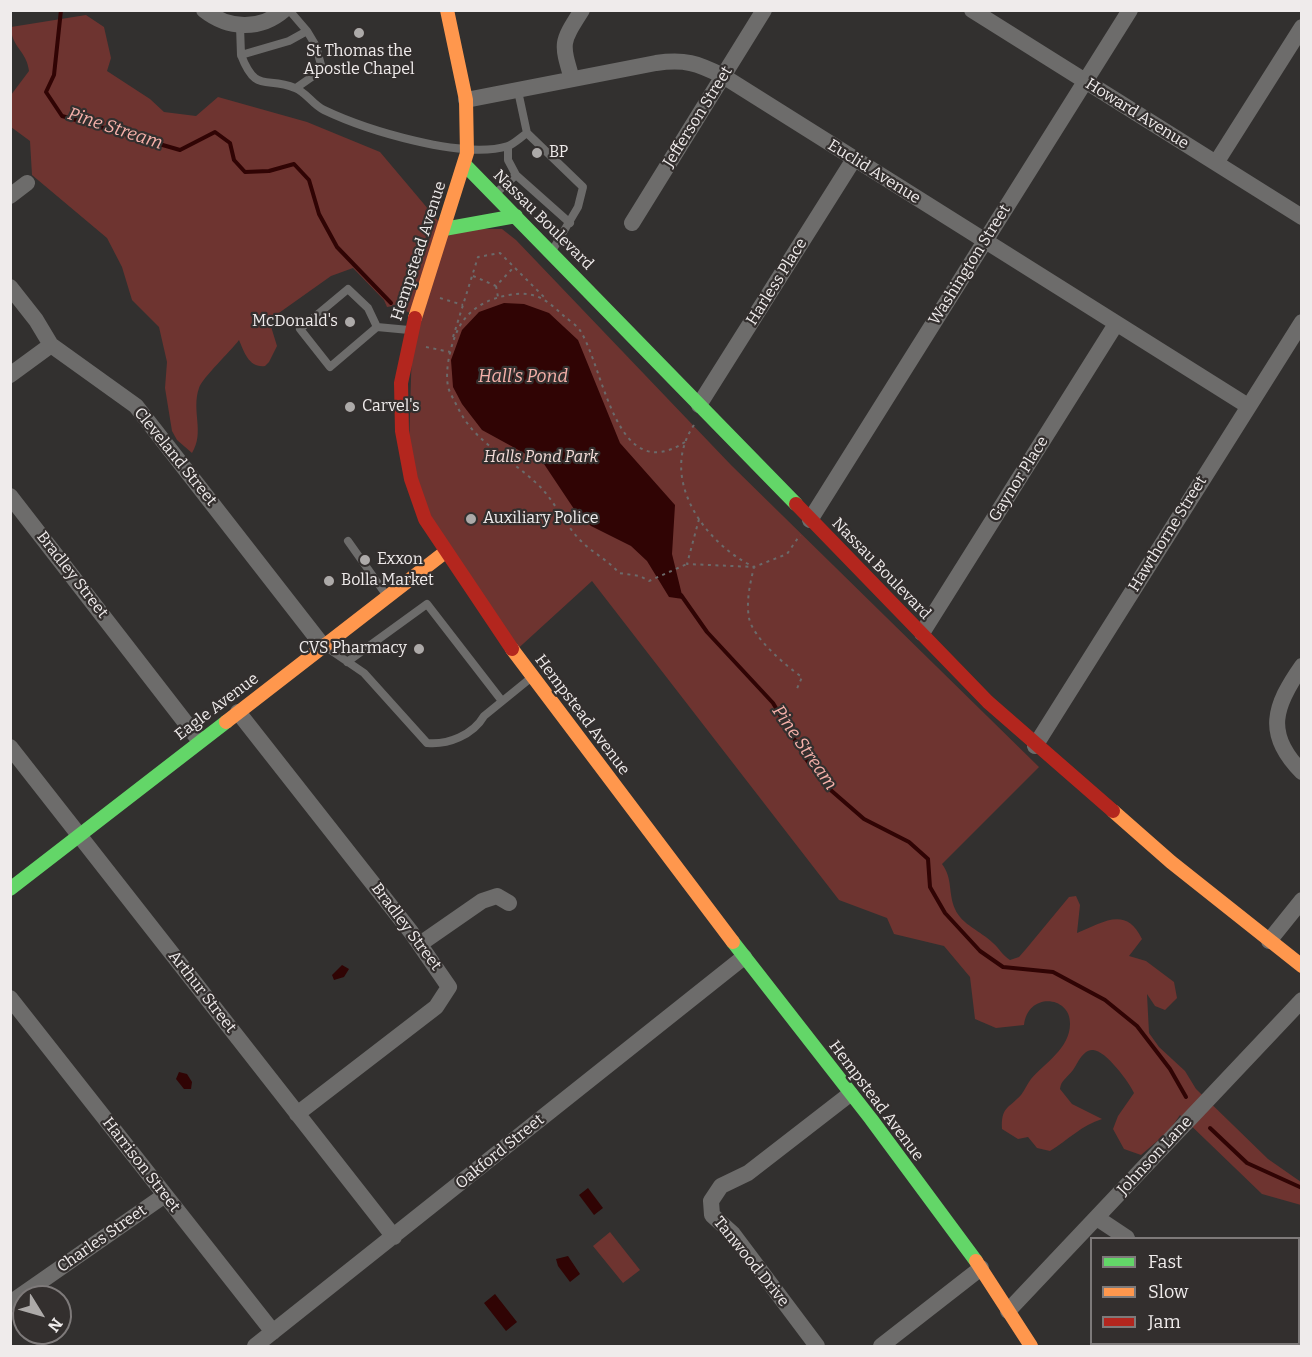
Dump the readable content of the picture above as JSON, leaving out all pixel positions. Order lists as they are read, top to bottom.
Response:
{
  "streets": {
    "main road": ["Nassau Boulevard", "Hempstead Avenue", "Eagle Avenue"],
    "street": [
      "Howard Avenue",
      "Jefferson Street",
      "Euclid Avenue",
      "Washington Street",
      "Harless Place",
      "Cleveland Street",
      "Gaynor Place",
      "Hawthorne Street",
      "Bradley Street",
      "Arthur Street",
      "Oakford Street",
      "Johnson Lane",
      "Harrison Street",
      "Charles Street",
      "Tanwood Drive"
    ]
  },
  "crossings": [
    ["Howard Avenue", "Washington Street"],
    ["Jefferson Street", "Euclid Avenue"],
    ["Euclid Avenue", "Hempstead Avenue"],
    ["Euclid Avenue", "Washington Street"],
    ["Euclid Avenue", "Harless Place"],
    ["Euclid Avenue", "Gaynor Place"],
    ["Euclid Avenue", "Hawthorne Street"],
    ["Nassau Boulevard", "Hempstead Avenue"],
    ["Nassau Boulevard", "Washington Street"],
    ["Nassau Boulevard", "Harless Place"],
    ["Nassau Boulevard", "Gaynor Place"],
    ["Nassau Boulevard", "Hawthorne Street"],
    ["Hempstead Avenue", "Eagle Avenue"],
    ["Hempstead Avenue", "Oakford Street"],
    ["Hempstead Avenue", "Johnson Lane"],
    ["Hempstead Avenue", "Tanwood Drive"],
    ["Cleveland Street", "Eagle Avenue"],
    ["Bradley Street", "Eagle Avenue"],
    ["Bradley Street", "Arthur Street"],
    ["Eagle Avenue", "Arthur Street"],
    ["Arthur Street", "Oakford Street"],
    ["Oakford Street", "Harrison Street"],
    ["Harrison Street", "Charles Street"]
  ],
  "water": ["Pine Stream", "Hall's Pond"],
  "parks": ["Halls Pond Park"],
  "places": [
    "St Thomas the Apostle Chapel",
    "BP",
    "McDonald's",
    "Carvel's",
    "Auxiliary Police",
    "Exxon",
    "Bolla Market",
    "CVS Pharmacy"
  ],
  "legend": ["Fast", "Slow", "Jam"],
  "north": "bottom right"
}
